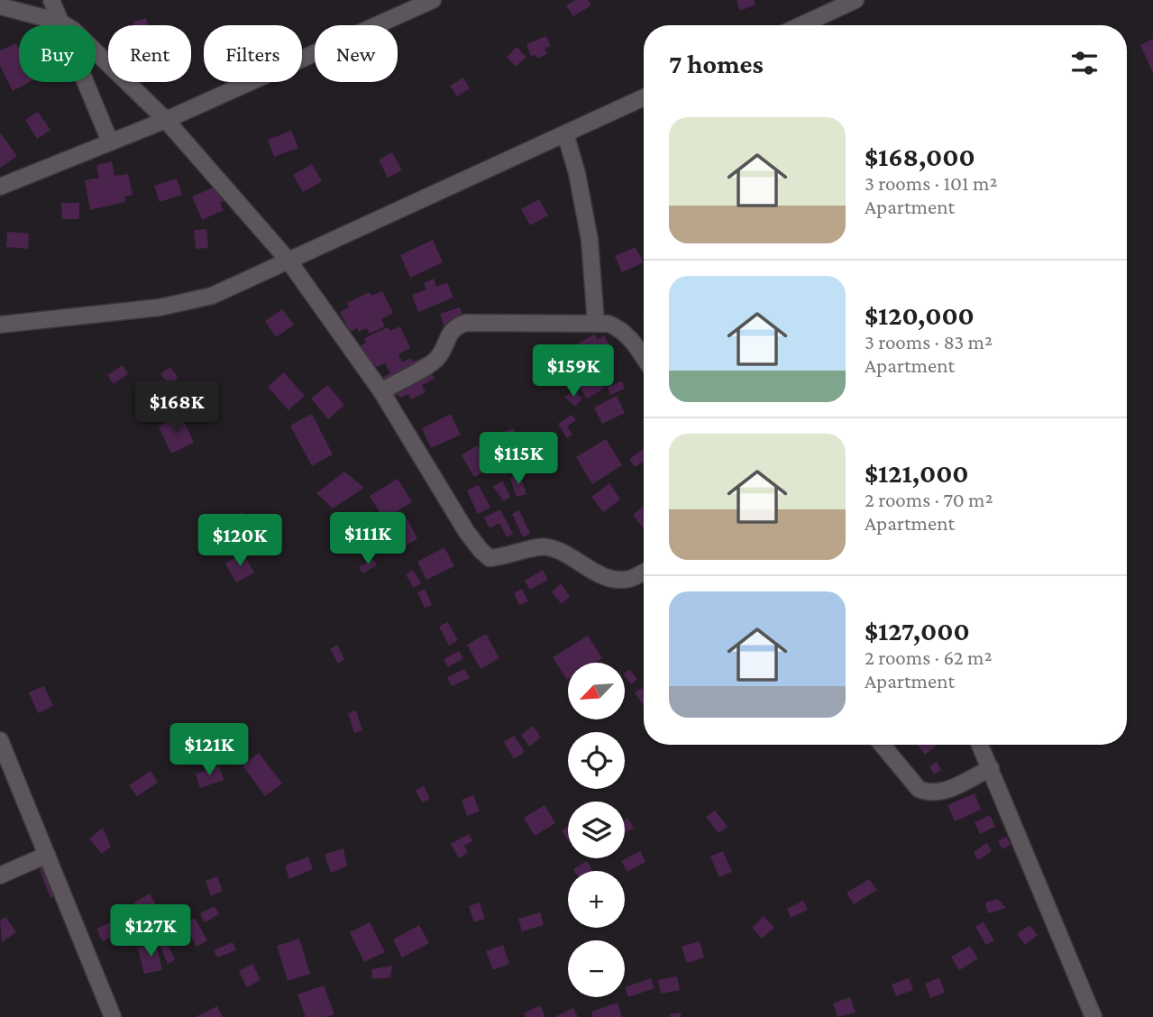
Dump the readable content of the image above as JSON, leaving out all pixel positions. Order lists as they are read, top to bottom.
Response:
{
  "north": "bottom left",
  "page": {
    "chip": [
      "Buy",
      "Rent",
      "Filters",
      "New"
    ],
    "heading": "7 homes",
    "list": [
      {
        "name": "$168,000",
        "note": "3 rooms · 101 m² · Apartment"
      },
      {
        "name": "$120,000",
        "note": "3 rooms · 83 m² · Apartment"
      },
      {
        "name": "$121,000",
        "note": "2 rooms · 70 m² · Apartment"
      },
      {
        "name": "$127,000",
        "note": "2 rooms · 62 m² · Apartment"
      }
    ],
    "price": [
      "$159K",
      "$168K",
      "$115K",
      "$111K",
      "$120K",
      "$121K",
      "$127K"
    ],
    "map_buttons": ["+", "−"]
  }
}
